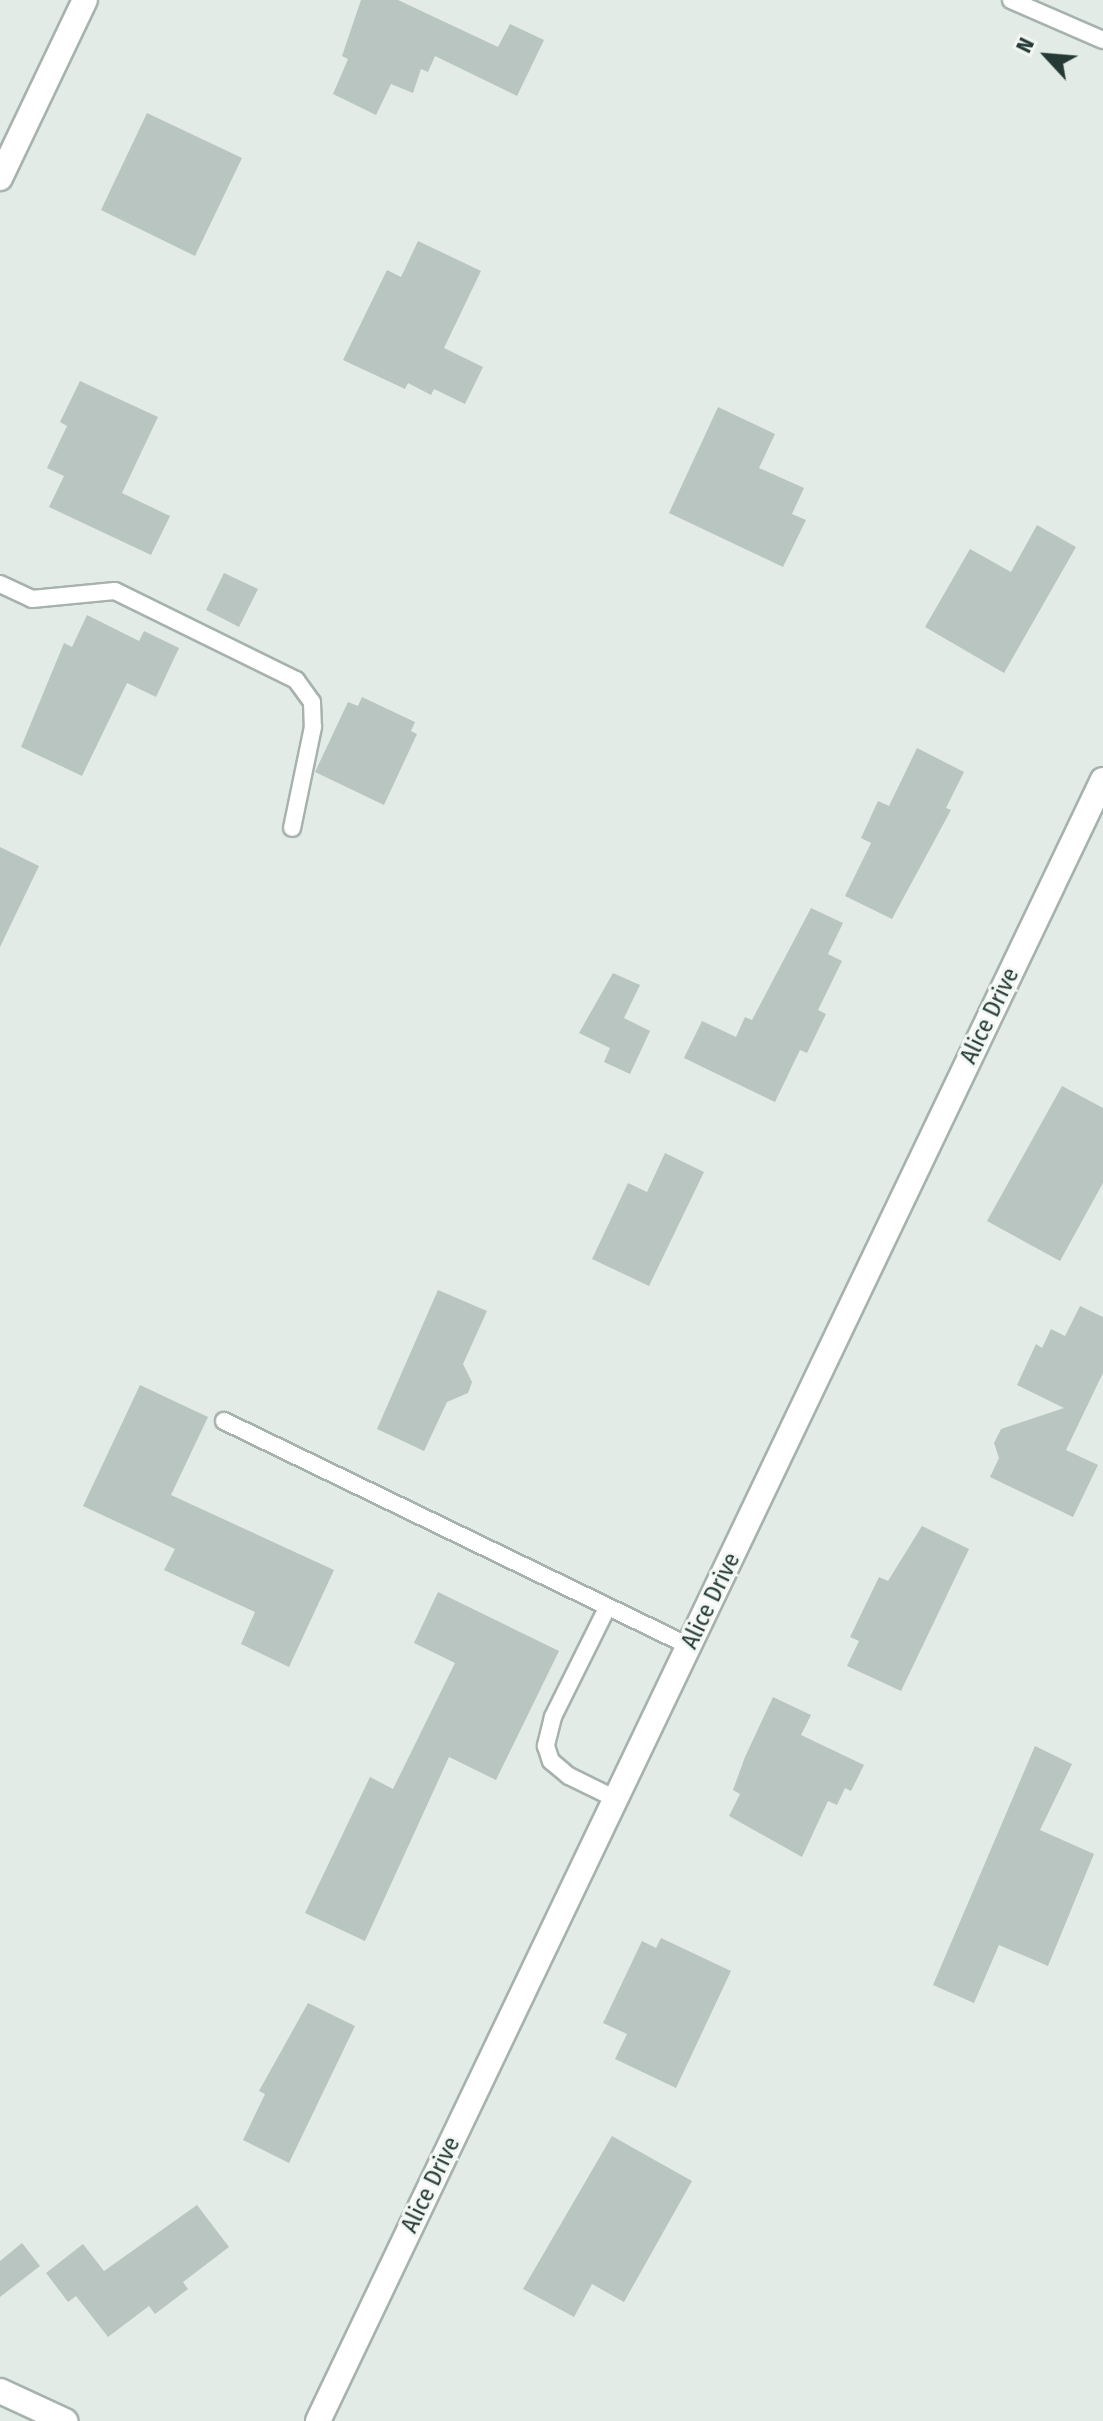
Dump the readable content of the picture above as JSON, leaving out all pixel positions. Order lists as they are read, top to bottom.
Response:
{
  "streets": {
    "street": ["Alice Drive"]
  },
  "north": "top left"
}
